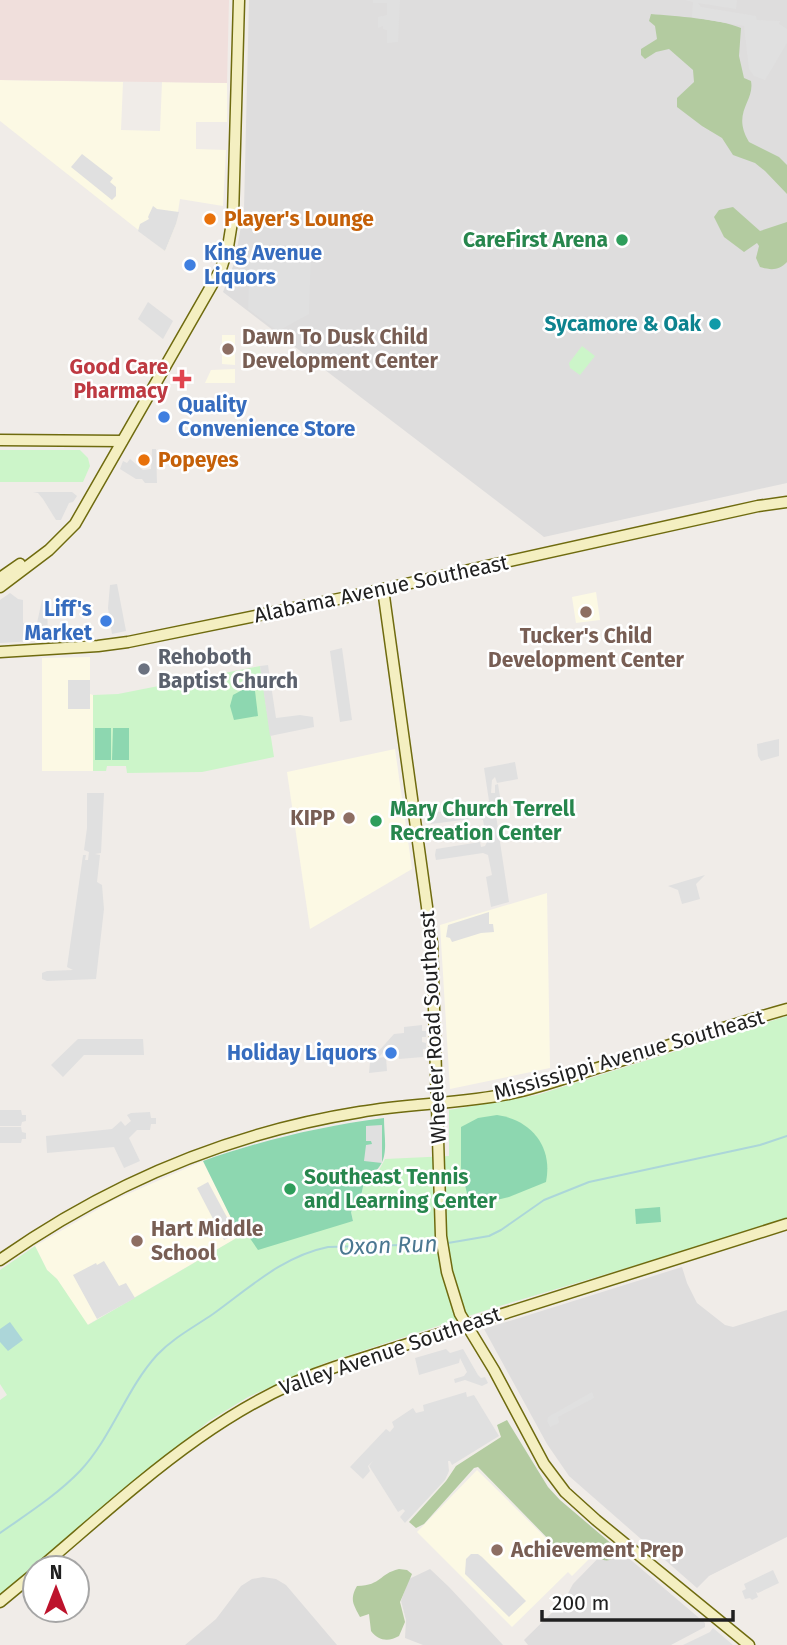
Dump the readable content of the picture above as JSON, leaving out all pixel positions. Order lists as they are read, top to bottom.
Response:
{
  "streets": {
    "main road": [
      "Alabama Avenue Southeast",
      "Wheeler Road Southeast",
      "Mississippi Avenue Southeast",
      "Valley Avenue Southeast"
    ]
  },
  "crossings": [
    ["Alabama Avenue Southeast", "Wheeler Road Southeast"],
    ["Wheeler Road Southeast", "Mississippi Avenue Southeast"],
    ["Wheeler Road Southeast", "Valley Avenue Southeast"]
  ],
  "water": ["Oxon Run"],
  "places": {
    "other": [
      "Player's Lounge",
      "CareFirst Arena",
      "King Avenue Liquors",
      "Sycamore & Oak",
      "Dawn To Dusk Child Development Center",
      "Quality Convenience Store",
      "Popeyes",
      "Tucker's Child Development Center",
      "Liff's Market",
      "Rehoboth Baptist Church",
      "KIPP",
      "Mary Church Terrell Recreation Center",
      "Holiday Liquors",
      "Southeast Tennis and Learning Center",
      "Hart Middle School",
      "Achievement Prep"
    ],
    "health": ["Good Care Pharmacy"]
  },
  "scale_bar": "200 m",
  "north": "top"
}
